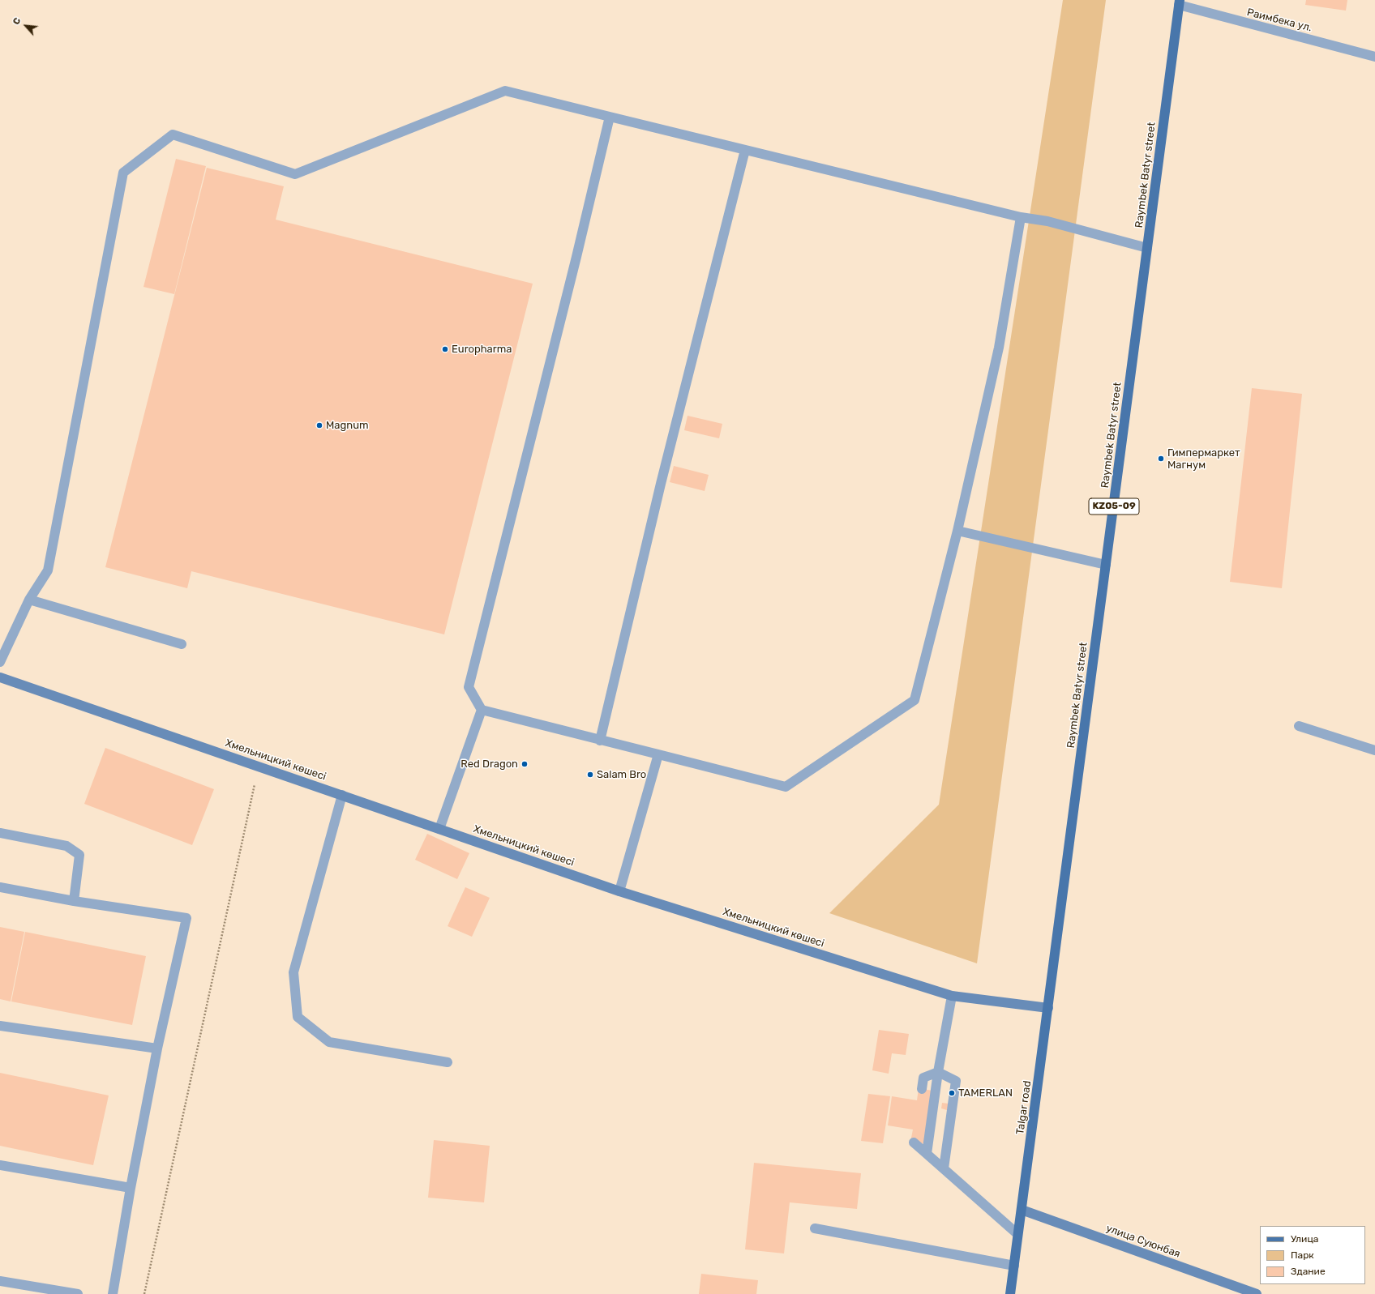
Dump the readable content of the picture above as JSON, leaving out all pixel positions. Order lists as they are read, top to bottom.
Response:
{
  "streets": {
    "main road": ["Raymbek Batyr street", "KZ05-09", "Talgar road"],
    "street": ["Раимбека ул.", "Хмельницкий көшесі", "улица Суюнбая"]
  },
  "crossings": [
    ["Раимбека ул.", "Raymbek Batyr street"],
    ["Raymbek Batyr street", "Хмельницкий көшесі"],
    ["Raymbek Batyr street", "Talgar road"],
    ["KZ05-09", "Talgar road"],
    ["KZ05-09", "улица Суюнбая"],
    ["Хмельницкий көшесі", "Talgar road"],
    ["Talgar road", "улица Суюнбая"]
  ],
  "places": [
    "Europharma",
    "Magnum",
    "Гимпермаркет Магнум",
    "Red Dragon",
    "Salam Bro",
    "TAMERLAN"
  ],
  "legend": ["Улица", "Парк", "Здание"],
  "north": "top left"
}
